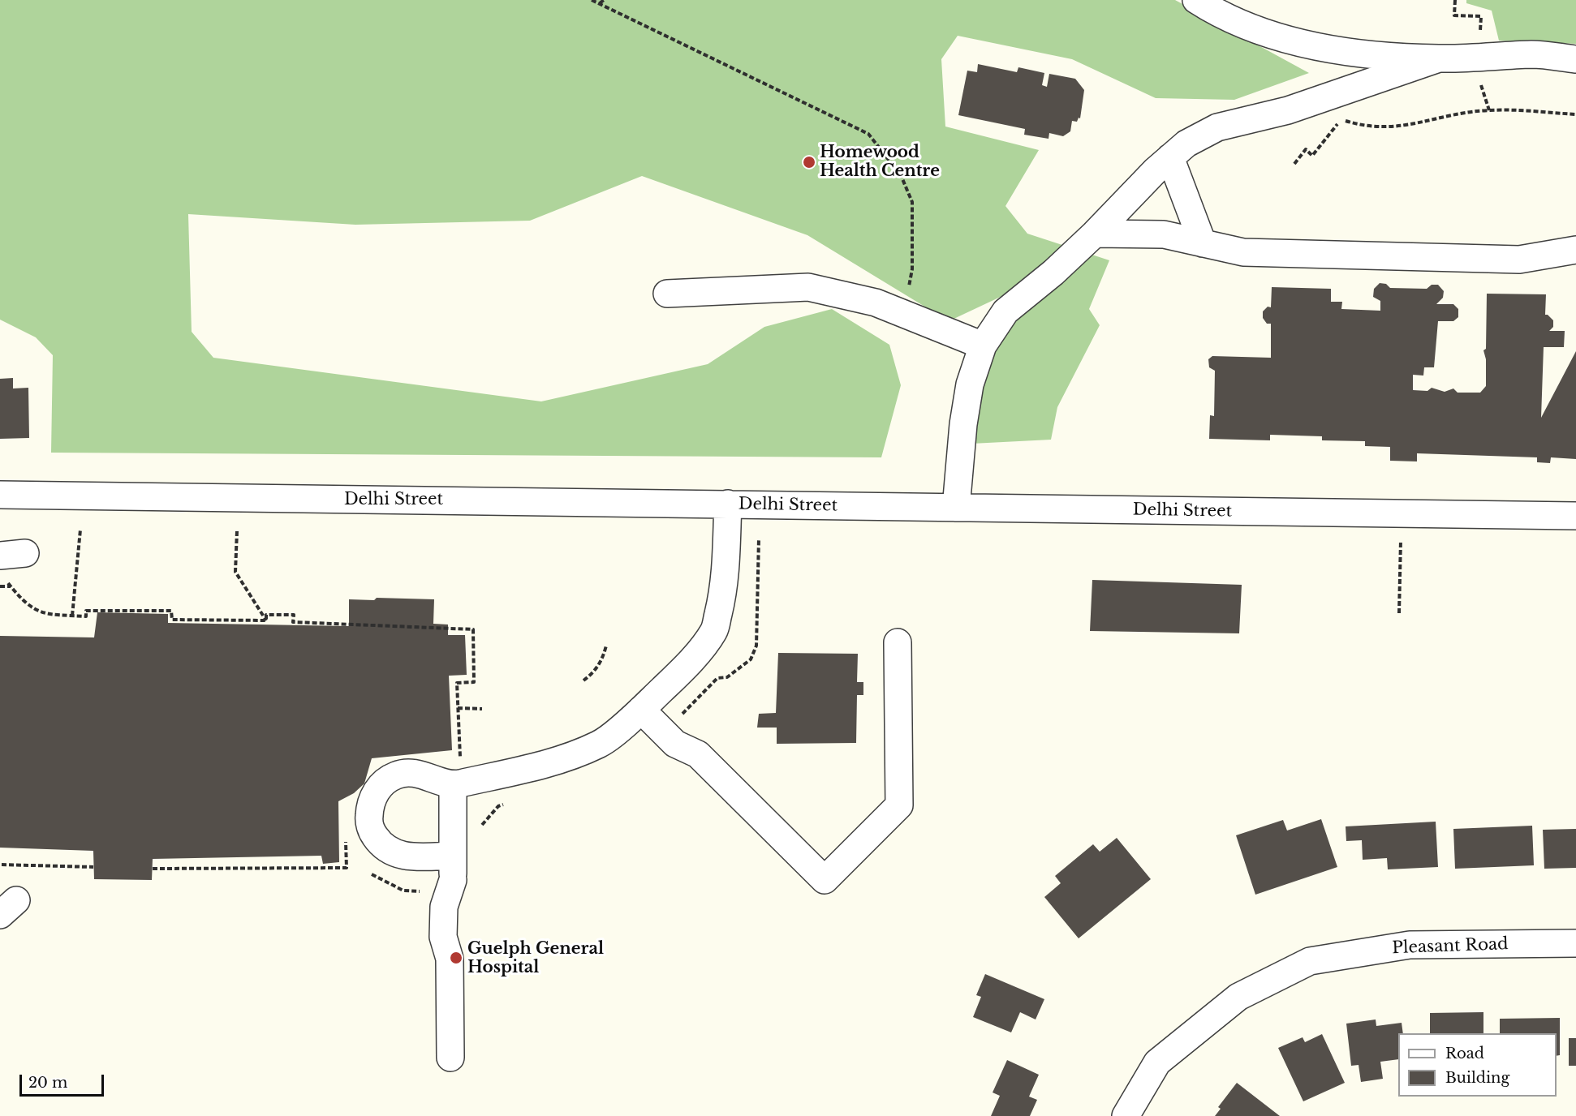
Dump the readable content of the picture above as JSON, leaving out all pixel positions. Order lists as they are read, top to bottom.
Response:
{
  "streets": {
    "street": ["Delhi Street", "Pleasant Road"]
  },
  "places": ["Homewood Health Centre", "Guelph General Hospital"],
  "legend": ["Road", "Building"],
  "scale_bar": "20 m"
}
